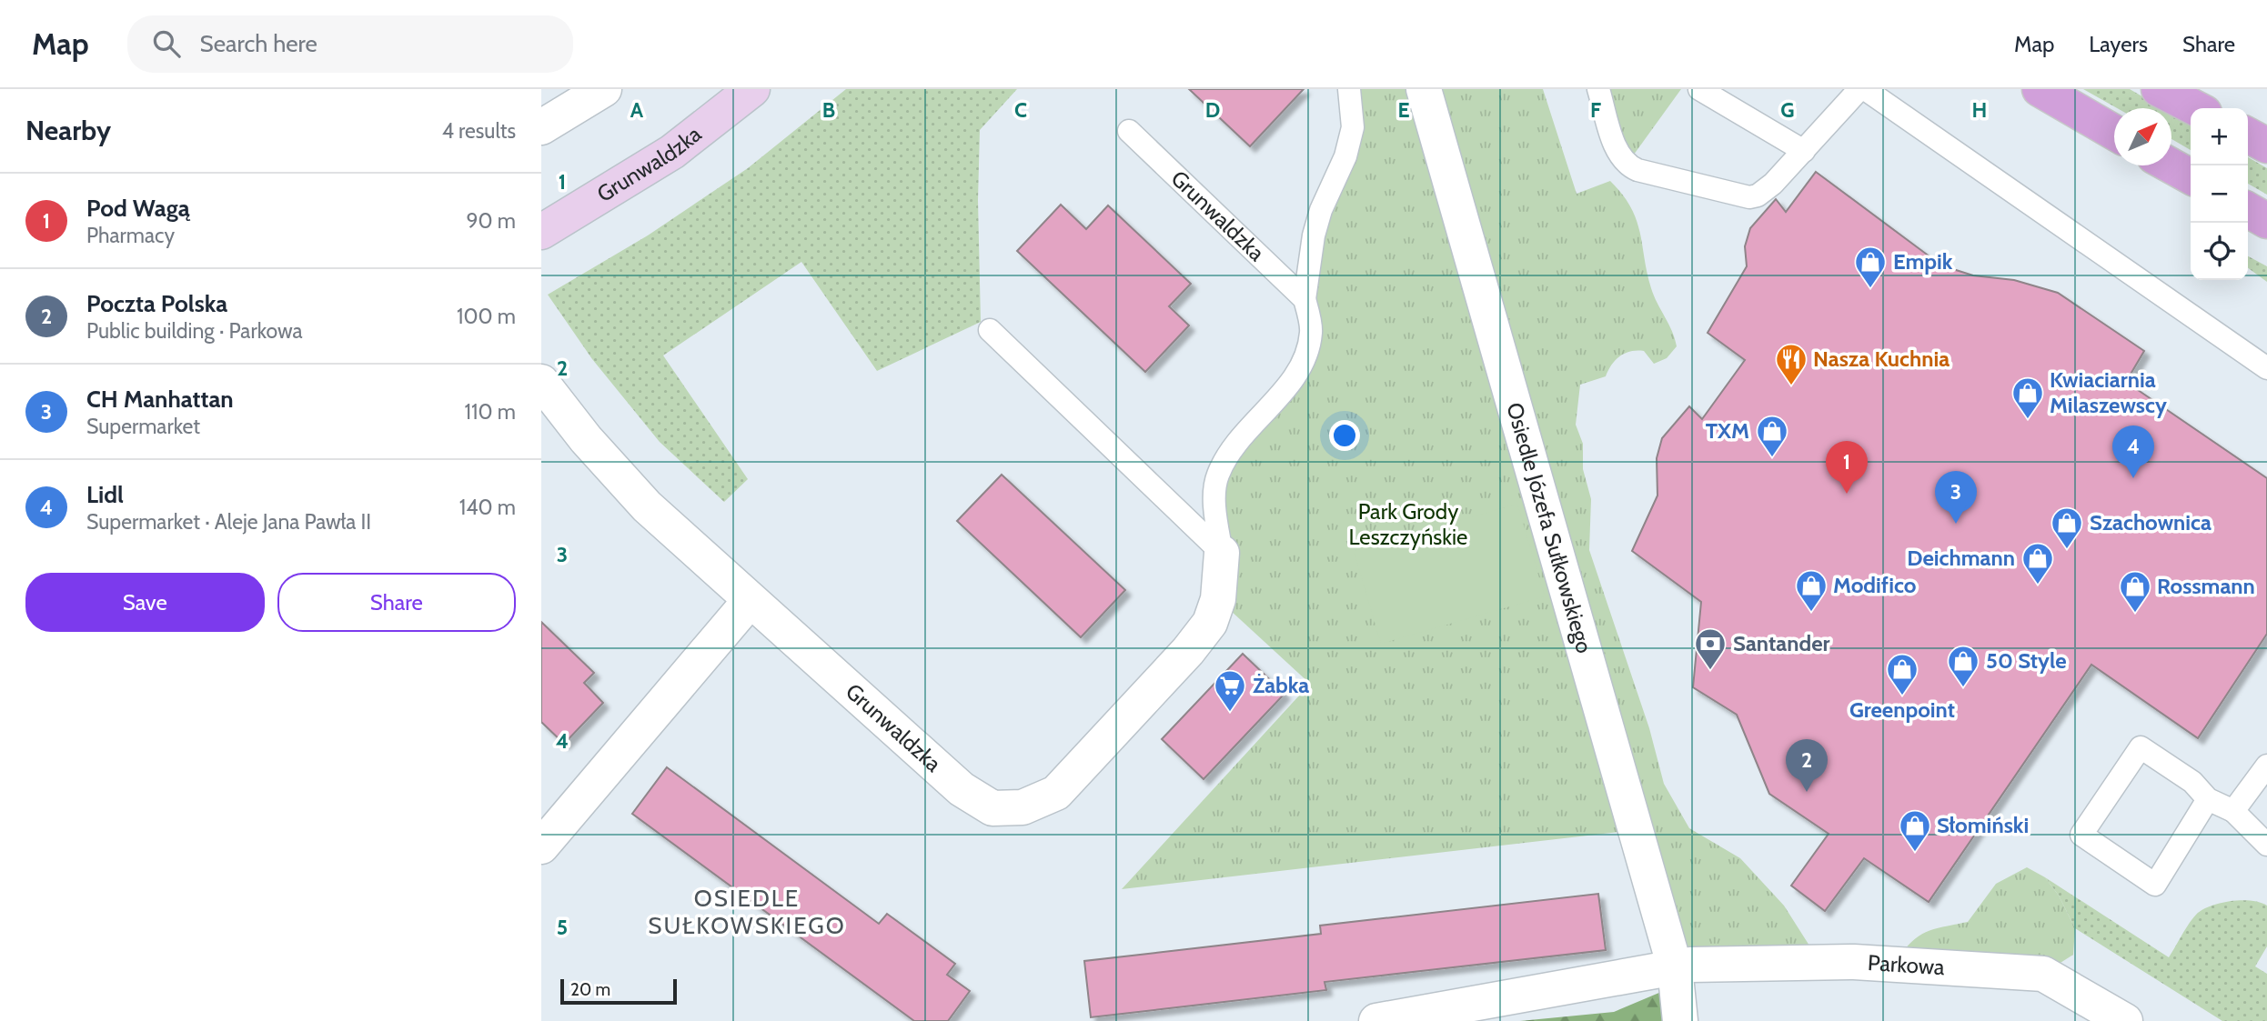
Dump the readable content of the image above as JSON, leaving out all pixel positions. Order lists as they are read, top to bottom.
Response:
{
  "streets": {
    "street": ["Grunwaldzka", "Osiedle Józefa Sułkowskiego", "Parkowa"]
  },
  "crossings": [
    ["Osiedle Józefa Sułkowskiego", "Parkowa"]
  ],
  "districts": ["OSIEDLE SUŁKOWSKIEGO"],
  "parks": ["Park Grody Leszczyńskie"],
  "places": {
    "shop": [
      "Empik",
      "Kwiaciarnia Milaszewscy",
      "TXM",
      "Szachownica",
      "Deichmann",
      "Modifico",
      "Rossmann",
      "50 Style",
      "Greenpoint",
      "Słomiński"
    ],
    "restaurant": ["Nasza Kuchnia"],
    "bank": ["Santander"],
    "supermarket": ["Żabka"]
  },
  "scale_bar": "20 m",
  "north": "top right",
  "page": {
    "header": "Map",
    "search": "Search here",
    "nav": ["Map", "Layers", "Share"],
    "heading": ["Nearby", "4 results"],
    "map_buttons": ["+", "−"],
    "list": [
      {
        "mark": "1",
        "name": "Pod Wagą",
        "note": "Pharmacy",
        "value": "90 m"
      },
      {
        "mark": "2",
        "name": "Poczta Polska",
        "note": "Public building · Parkowa",
        "value": "100 m"
      },
      {
        "mark": "3",
        "name": "CH Manhattan",
        "note": "Supermarket",
        "value": "110 m"
      },
      {
        "mark": "4",
        "name": "Lidl",
        "note": "Supermarket · Aleje Jana Pawła II",
        "value": "140 m"
      }
    ],
    "pins": [
      "4",
      "1",
      "3",
      "2"
    ],
    "buttons": ["Save", "Share"],
    "scale": "20 m"
  },
  "grid": {
    "columns": [
      "A",
      "B",
      "C",
      "D",
      "E",
      "F",
      "G",
      "H"
    ],
    "rows": [
      "1",
      "2",
      "3",
      "4",
      "5"
    ]
  }
}
